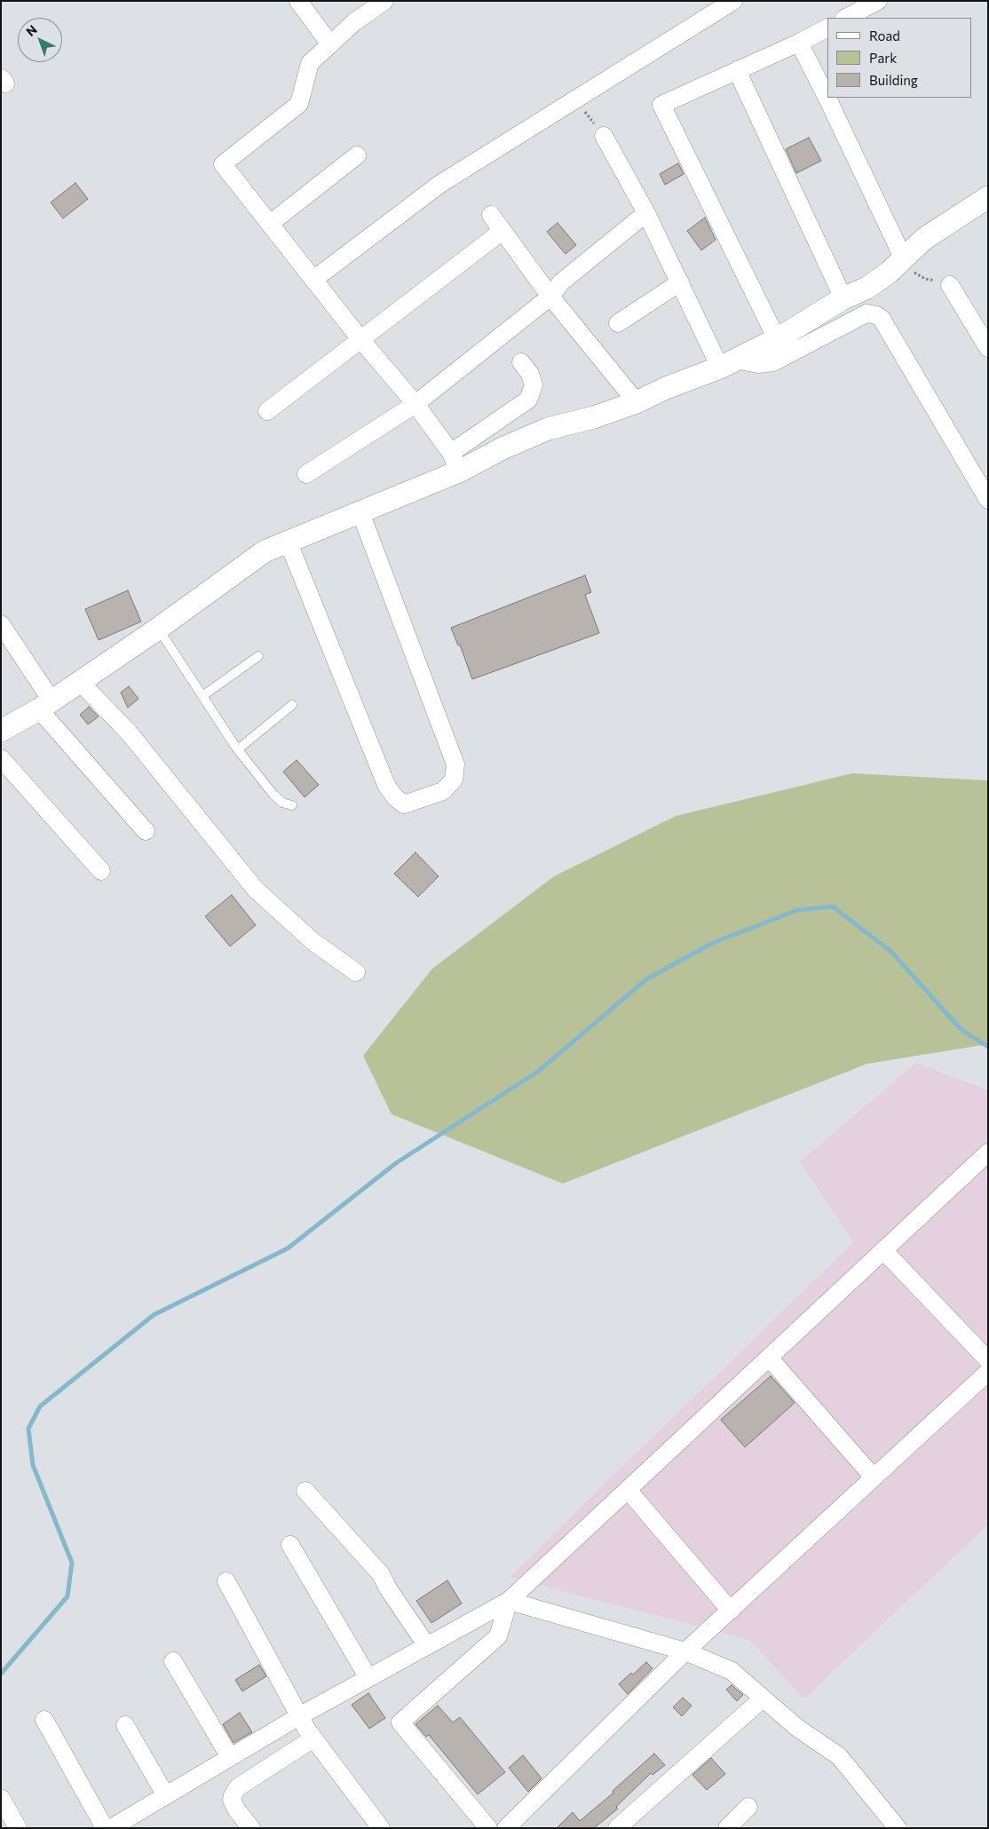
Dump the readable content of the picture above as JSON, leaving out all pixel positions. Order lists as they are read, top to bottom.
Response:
{
  "legend": ["Road", "Park", "Building"],
  "north": "top left"
}
